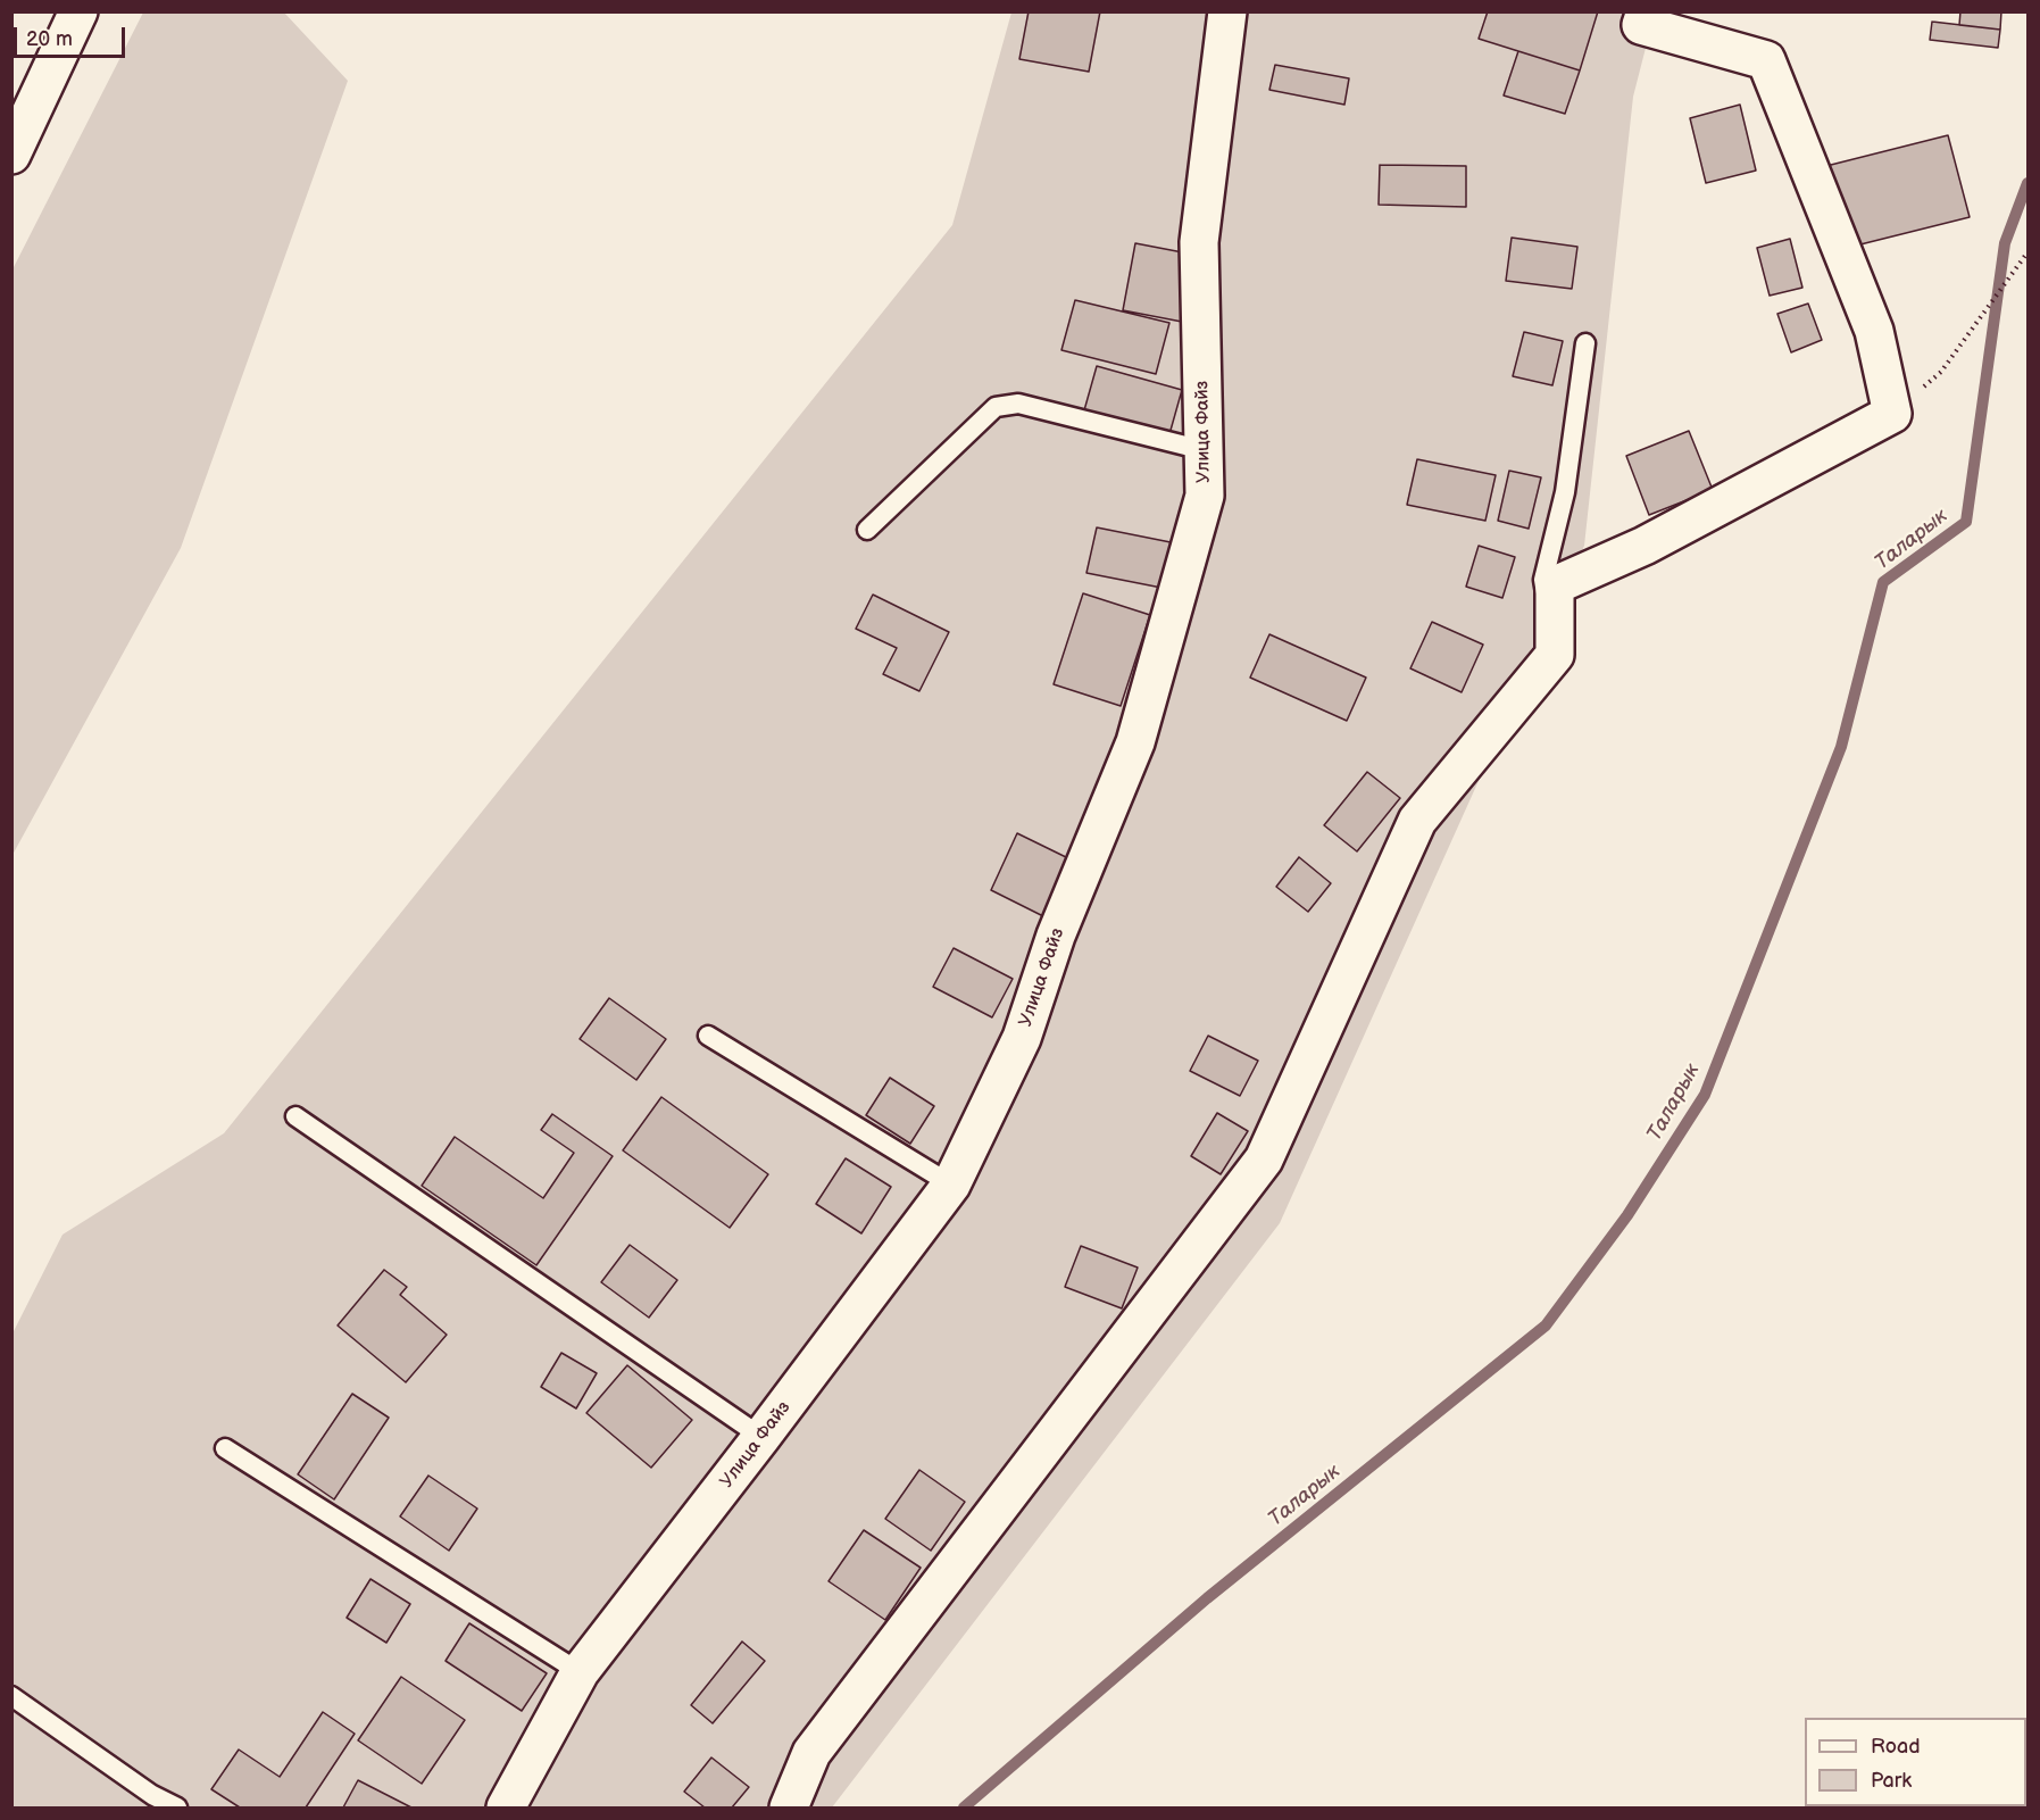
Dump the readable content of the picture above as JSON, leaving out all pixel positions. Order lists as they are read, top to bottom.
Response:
{
  "streets": {
    "street": ["Улица Файз"]
  },
  "water": ["Таларык"],
  "legend": ["Road", "Park"],
  "scale_bar": "20 m"
}
